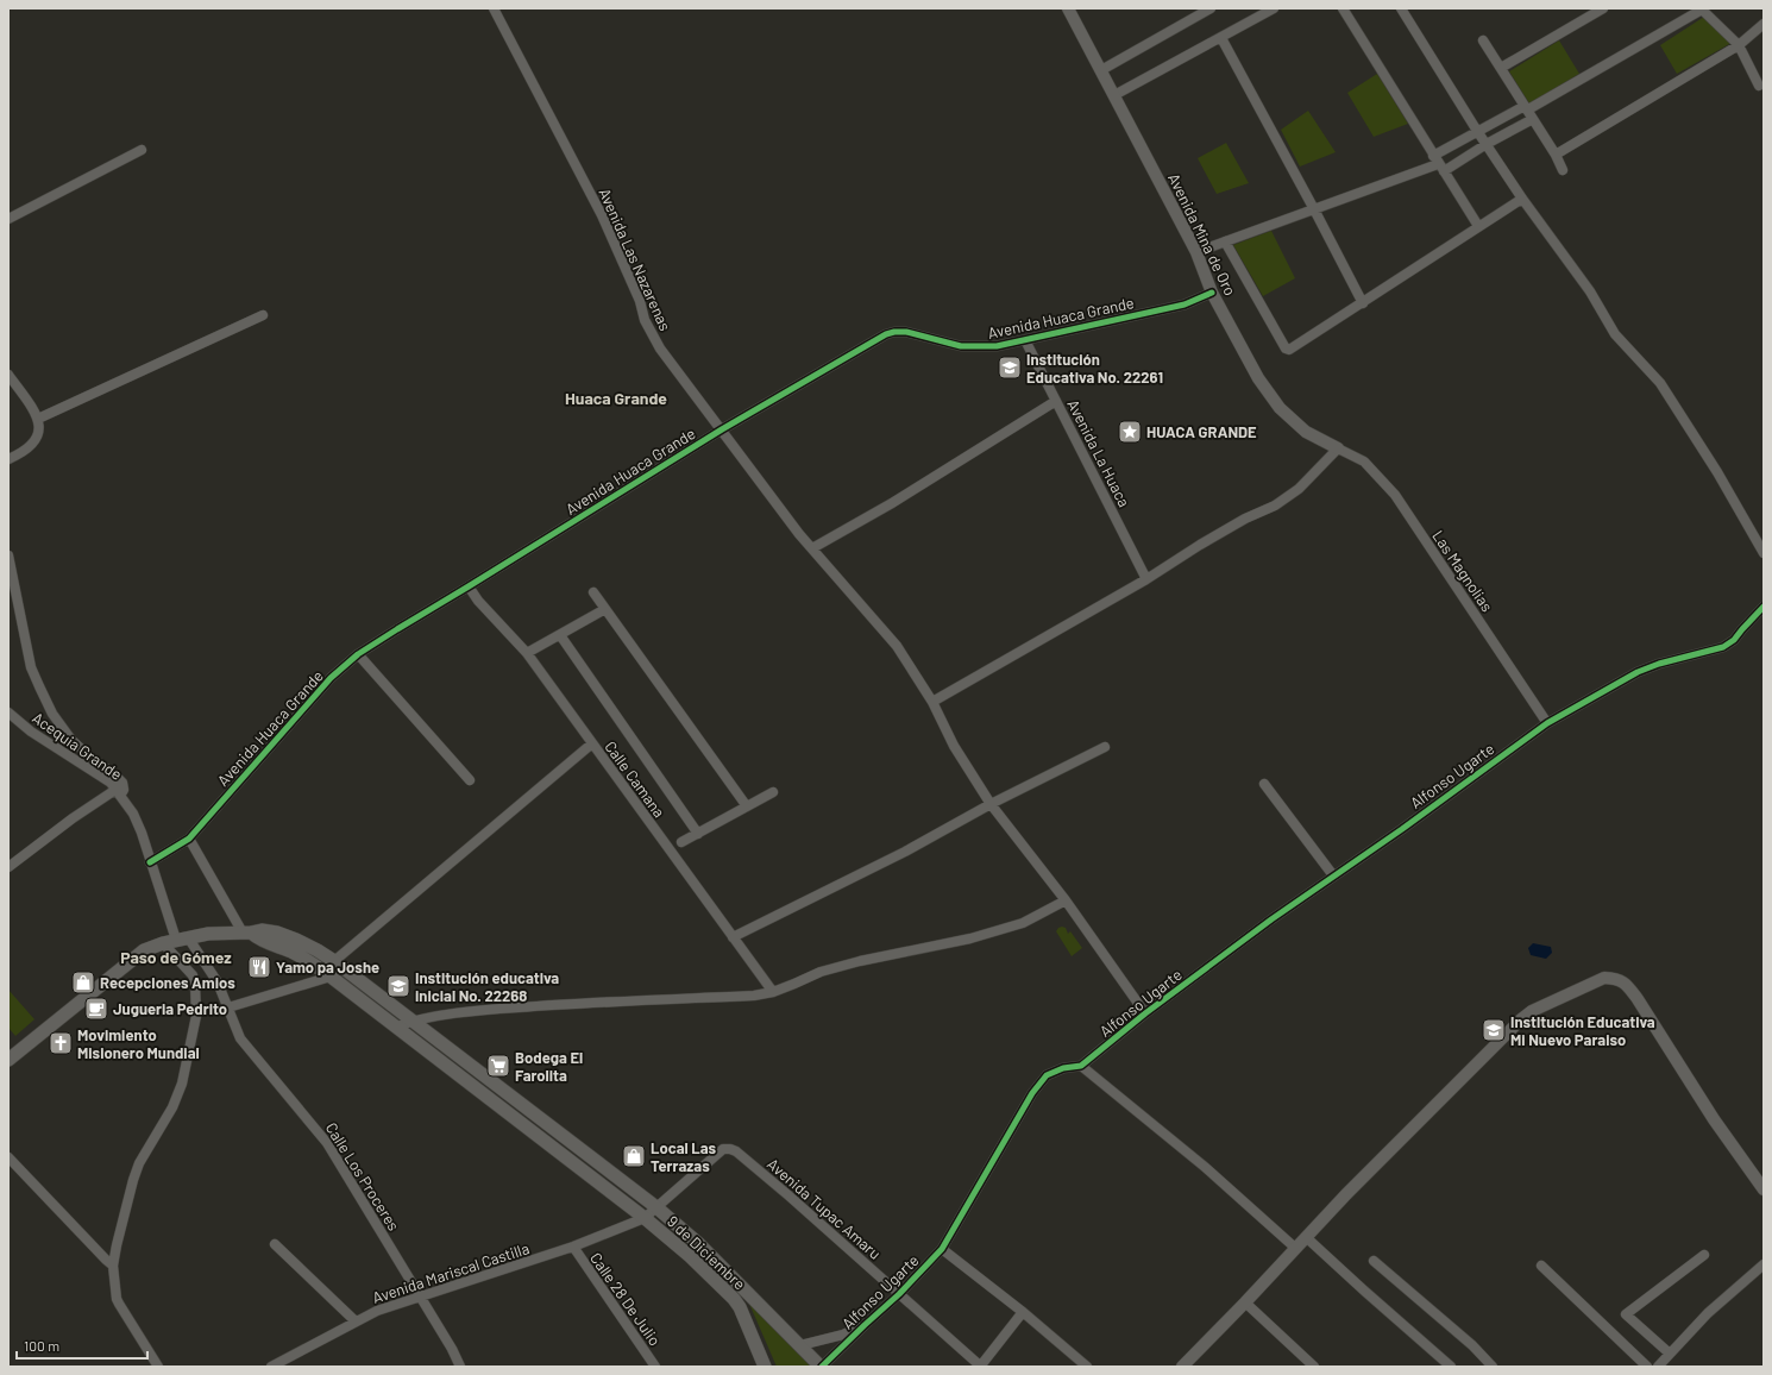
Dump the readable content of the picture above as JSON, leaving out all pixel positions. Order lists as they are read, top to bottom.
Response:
{
  "streets": {
    "main road": ["9 de Diciembre"],
    "street": [
      "Avenida Mina de Oro",
      "Avenida Las Nazarenas",
      "Avenida Huaca Grande",
      "Avenida La Huaca",
      "Las Magnolias",
      "Acequia Grande",
      "Alfonso Ugarte",
      "Calle Camana",
      "Calle Los Proceres",
      "Avenida Tupac Amaru",
      "Avenida Mariscal Castilla",
      "Calle 28 De Julio"
    ]
  },
  "crossings": [
    ["Avenida Mina de Oro", "Avenida Huaca Grande"],
    ["Avenida Mina de Oro", "Las Magnolias"],
    ["Avenida Las Nazarenas", "Avenida Huaca Grande"],
    ["Avenida Las Nazarenas", "Alfonso Ugarte"],
    ["Avenida Huaca Grande", "Avenida La Huaca"],
    ["Avenida Huaca Grande", "Acequia Grande"],
    ["Avenida Huaca Grande", "Calle Camana"],
    ["Las Magnolias", "Alfonso Ugarte"],
    ["Acequia Grande", "Calle Los Proceres"],
    ["Alfonso Ugarte", "Avenida Tupac Amaru"],
    ["Calle Los Proceres", "Avenida Mariscal Castilla"],
    ["9 de Diciembre", "Avenida Mariscal Castilla"],
    ["Avenida Mariscal Castilla", "Calle 28 De Julio"]
  ],
  "districts": ["Huaca Grande", "Paso de Gómez"],
  "places": {
    "school or university": ["Institución Educativa No. 22261", "Institución educativa inicial No. 22268", "Institución Educativa Mi Nuevo Paraiso"],
    "place": ["HUACA GRANDE"],
    "restaurant": ["Yamo pa Joshe"],
    "shop": ["Recepciones Amios", "Local Las Terrazas"],
    "cafe": ["Jugueria Pedrito"],
    "church": ["Movimiento Misionero Mundial"],
    "supermarket": ["Bodega El Farolita"]
  },
  "scale_bar": "100 m"
}
